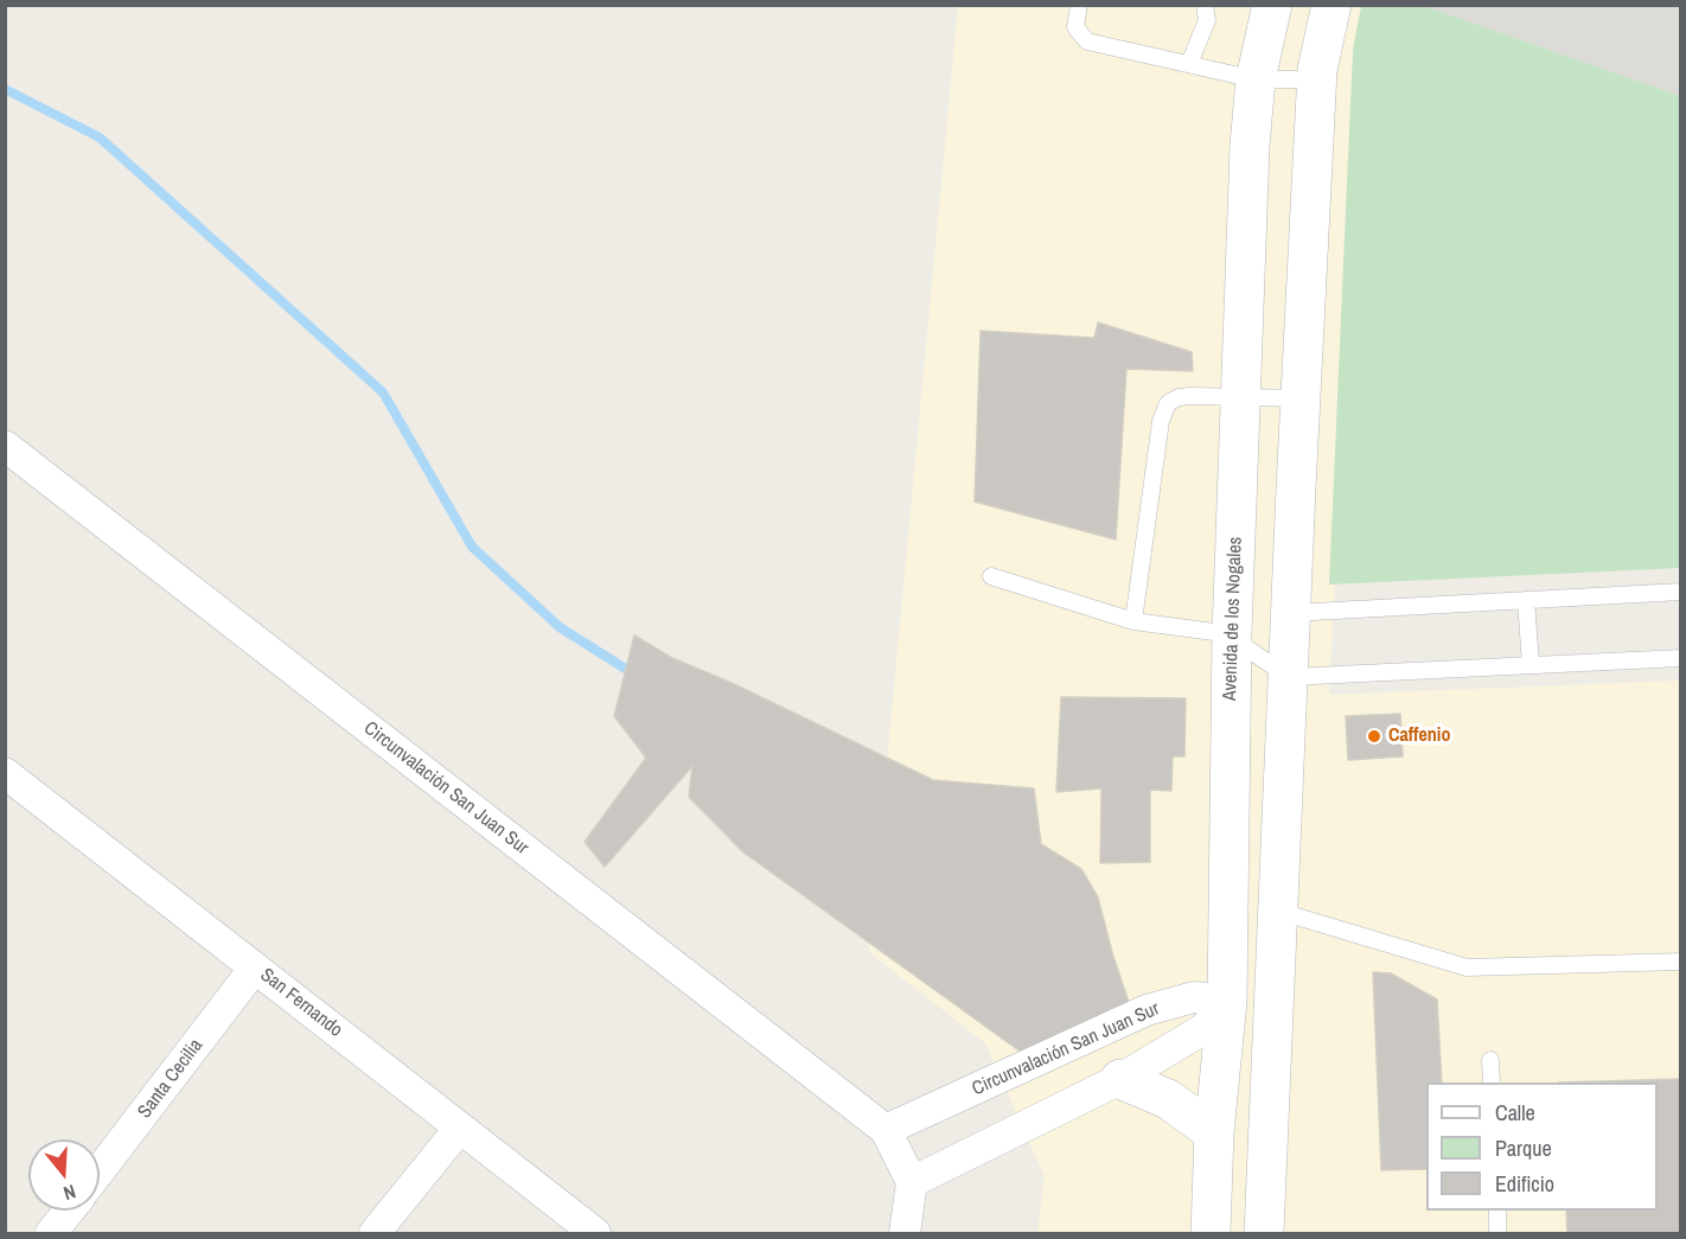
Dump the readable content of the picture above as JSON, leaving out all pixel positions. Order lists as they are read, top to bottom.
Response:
{
  "streets": {
    "main road": ["Avenida de los Nogales"],
    "street": ["Circunvalación San Juan Sur", "San Fernando", "Santa Cecilia"]
  },
  "crossings": [
    ["Avenida de los Nogales", "Circunvalación San Juan Sur"],
    ["San Fernando", "Santa Cecilia"]
  ],
  "places": ["Caffenio"],
  "legend": ["Calle", "Parque", "Edificio"],
  "north": "bottom"
}
